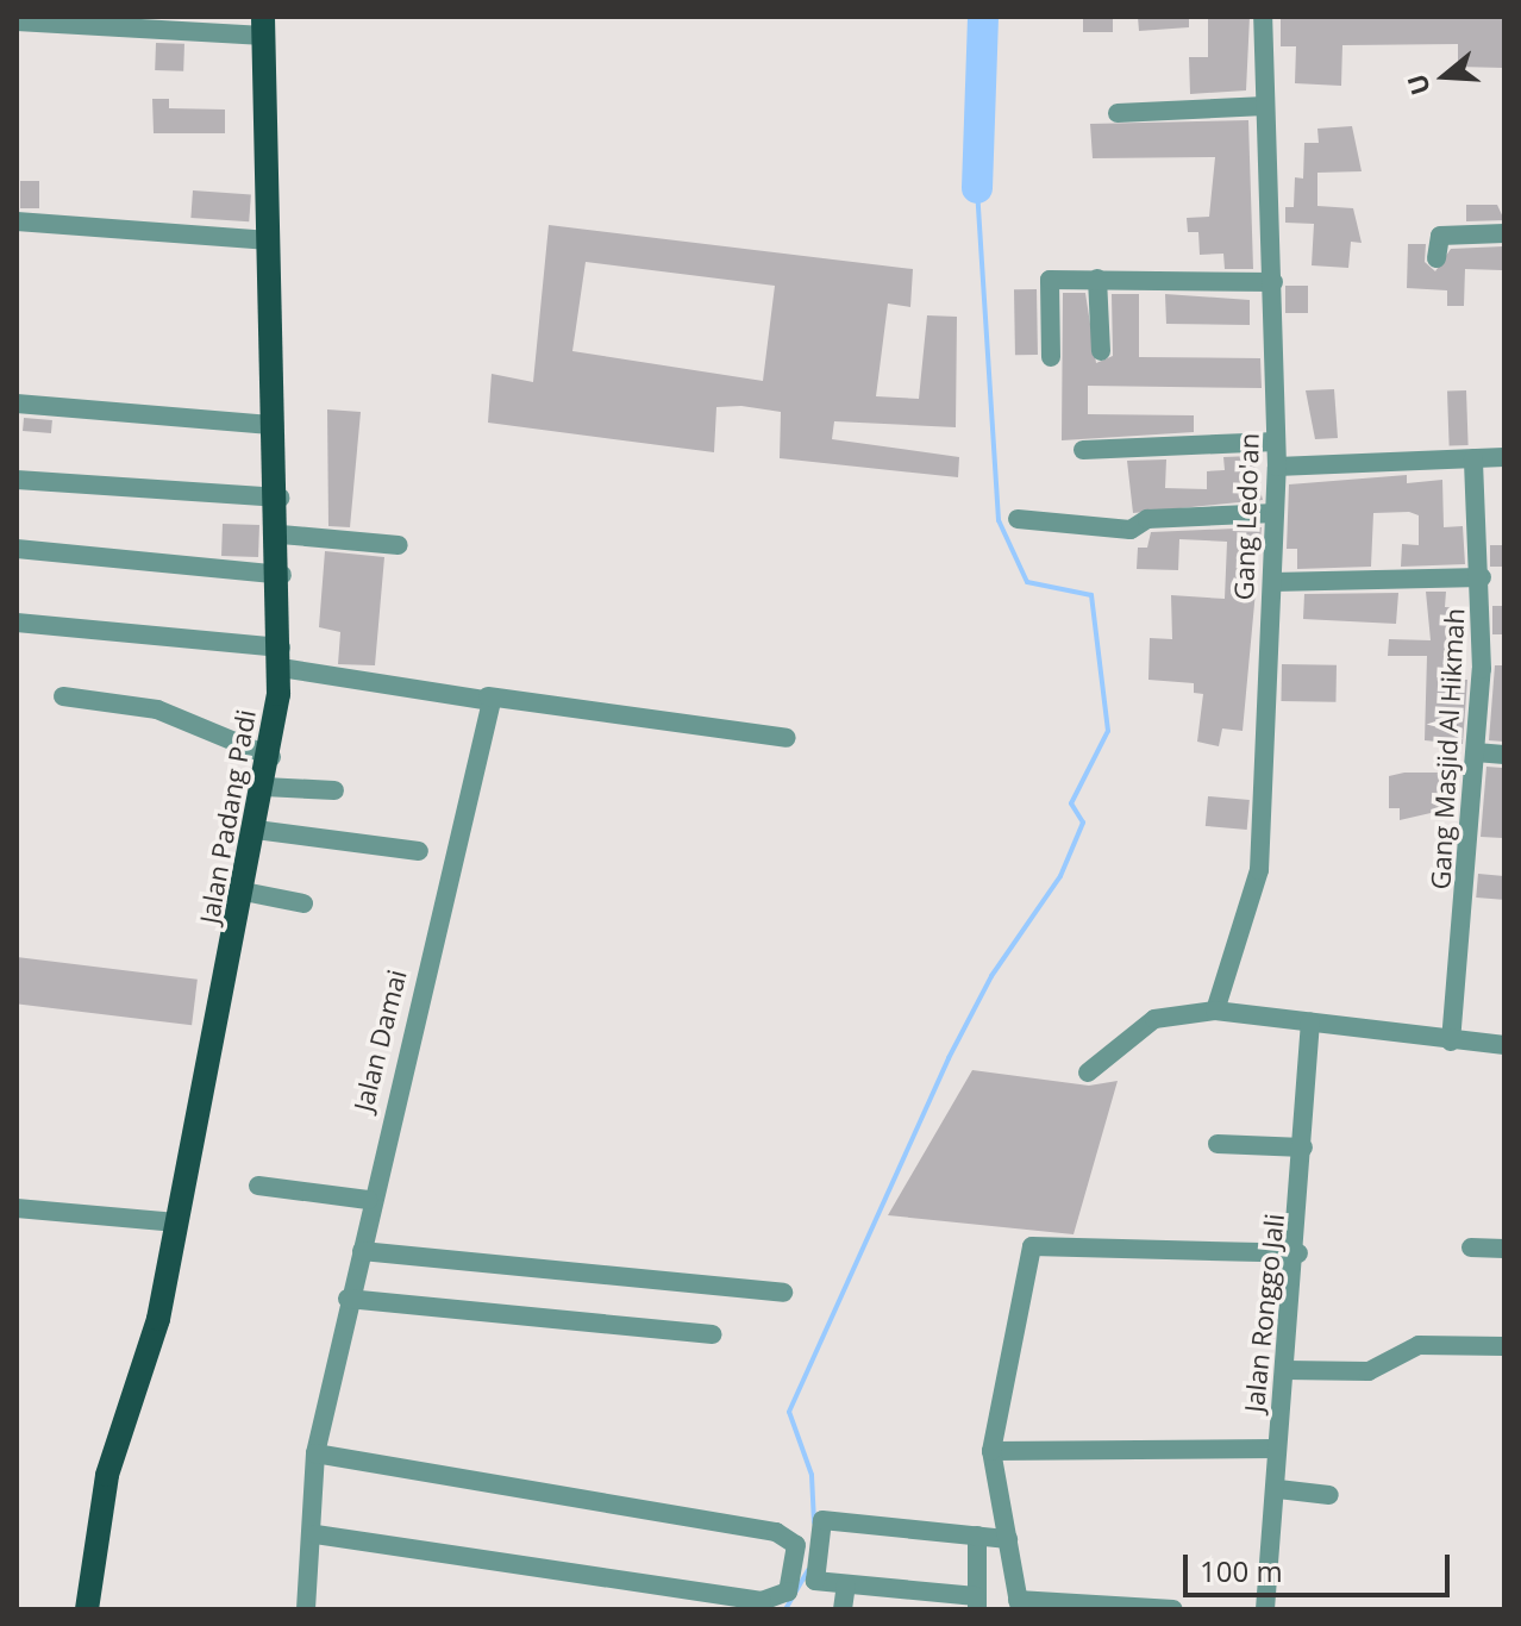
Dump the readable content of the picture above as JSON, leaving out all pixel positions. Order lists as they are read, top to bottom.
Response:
{
  "streets": {
    "main road": ["Jalan Padang Padi"],
    "street": [
      "Gang Ledo'an",
      "Gang Masjid Al Hikmah",
      "Jalan Damai",
      "Jalan Ronggo Jali"
    ]
  },
  "scale_bar": "100 m",
  "north": "left"
}
